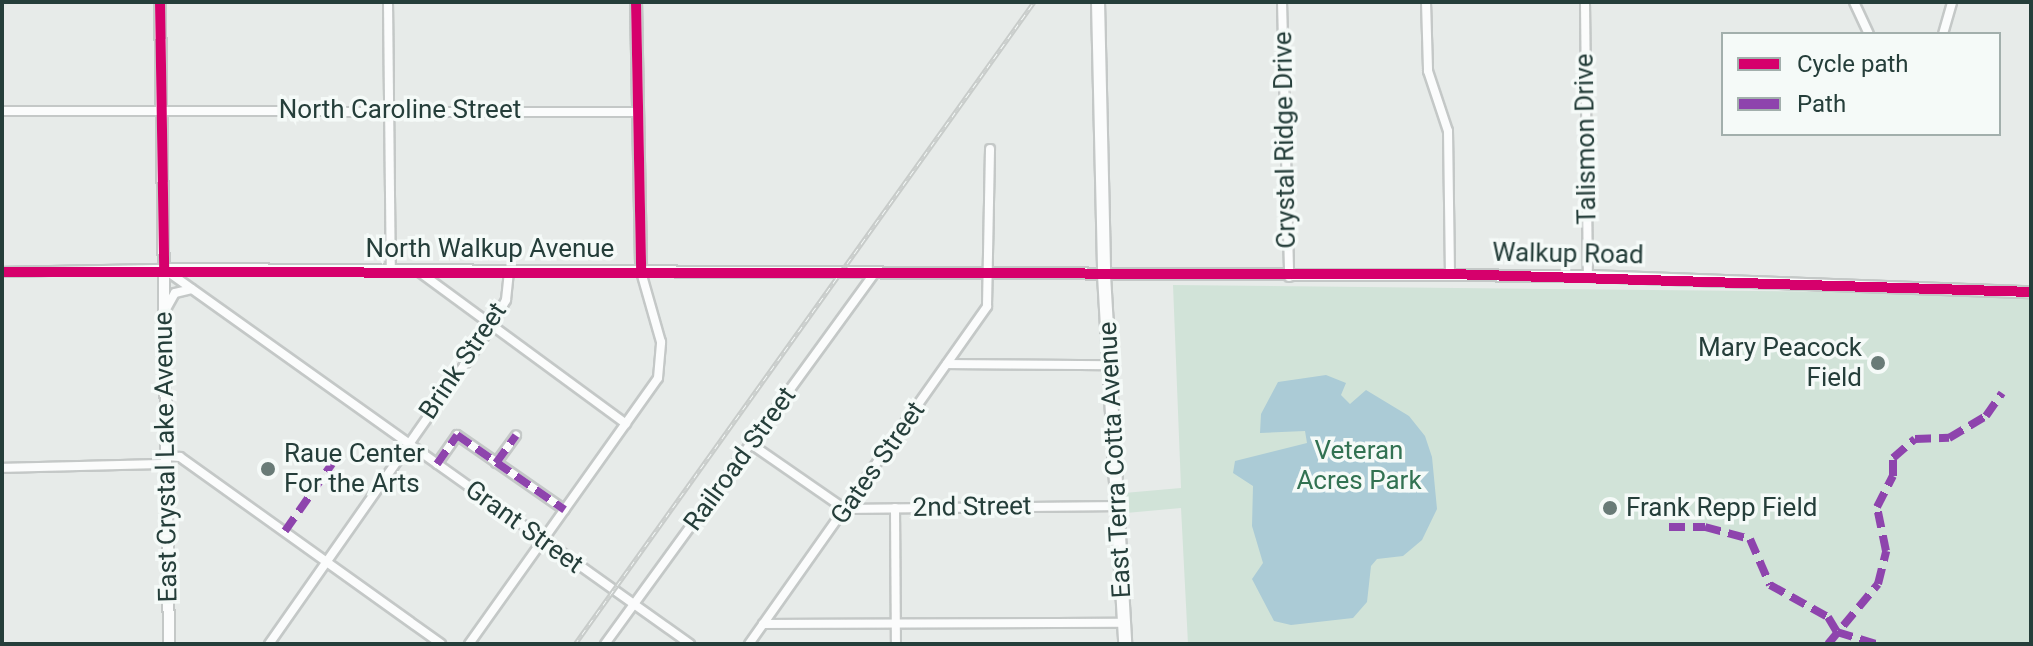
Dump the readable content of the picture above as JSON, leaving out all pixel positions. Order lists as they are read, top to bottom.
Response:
{
  "streets": {
    "main road": ["East Terra Cotta Avenue"],
    "street": [
      "North Caroline Street",
      "Talismon Drive",
      "Crystal Ridge Drive",
      "North Walkup Avenue",
      "Walkup Road",
      "Brink Street",
      "East Crystal Lake Avenue",
      "Railroad Street",
      "Gates Street",
      "2nd Street",
      "Grant Street"
    ]
  },
  "crossings": [
    ["North Caroline Street", "East Crystal Lake Avenue"],
    ["Talismon Drive", "Walkup Road"],
    ["Crystal Ridge Drive", "Walkup Road"],
    ["North Walkup Avenue", "Walkup Road"],
    ["North Walkup Avenue", "Brink Street"],
    ["North Walkup Avenue", "East Crystal Lake Avenue"],
    ["North Walkup Avenue", "Railroad Street"],
    ["North Walkup Avenue", "East Terra Cotta Avenue"],
    ["North Walkup Avenue", "Gates Street"],
    ["North Walkup Avenue", "Grant Street"],
    ["Walkup Road", "East Terra Cotta Avenue"],
    ["Brink Street", "Grant Street"],
    ["East Crystal Lake Avenue", "Grant Street"],
    ["Railroad Street", "Grant Street"],
    ["East Terra Cotta Avenue", "2nd Street"],
    ["Gates Street", "2nd Street"]
  ],
  "parks": ["Veteran Acres Park"],
  "places": ["Mary Peacock Field", "Raue Center For the Arts", "Frank Repp Field"],
  "legend": ["Cycle path", "Path"]
}
